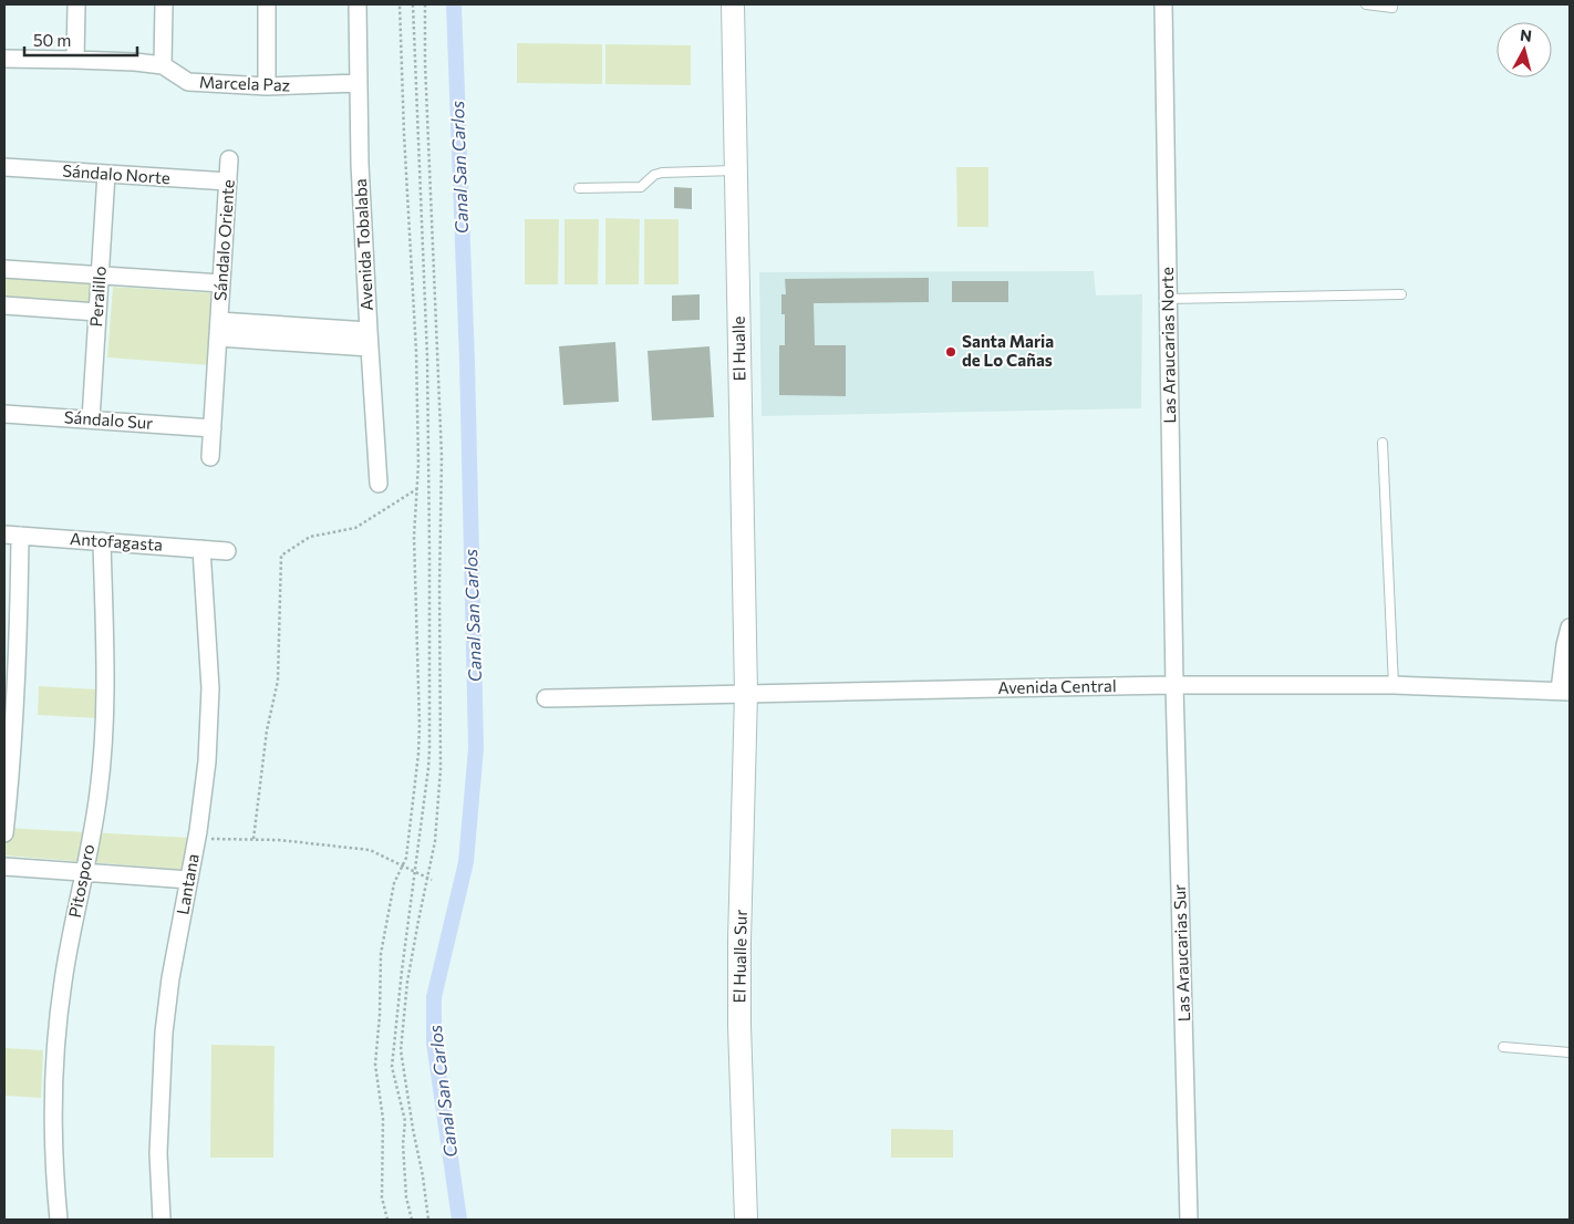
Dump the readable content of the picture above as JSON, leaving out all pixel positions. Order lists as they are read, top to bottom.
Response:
{
  "streets": {
    "street": [
      "Marcela Paz",
      "Sándalo Norte",
      "Sándalo Oriente",
      "Avenida Tobalaba",
      "Peralillo",
      "Las Araucarias Norte",
      "El Hualle",
      "Sándalo Sur",
      "Antofagasta",
      "Avenida Central",
      "Pitosporo",
      "Lantana",
      "Las Araucarias Sur",
      "El Hualle Sur"
    ]
  },
  "crossings": [
    ["Marcela Paz", "Avenida Tobalaba"],
    ["Sándalo Norte", "Sándalo Oriente"],
    ["Sándalo Norte", "Peralillo"],
    ["Sándalo Oriente", "Avenida Tobalaba"],
    ["Sándalo Oriente", "Sándalo Sur"],
    ["Peralillo", "Sándalo Sur"],
    ["Las Araucarias Norte", "Avenida Central"],
    ["Las Araucarias Norte", "Las Araucarias Sur"],
    ["El Hualle", "Avenida Central"],
    ["El Hualle", "El Hualle Sur"],
    ["Antofagasta", "Pitosporo"],
    ["Antofagasta", "Lantana"],
    ["Avenida Central", "Las Araucarias Sur"],
    ["Avenida Central", "El Hualle Sur"]
  ],
  "water": ["Canal San Carlos"],
  "places": ["Santa Maria de Lo Cañas"],
  "scale_bar": "50 m",
  "north": "top"
}
